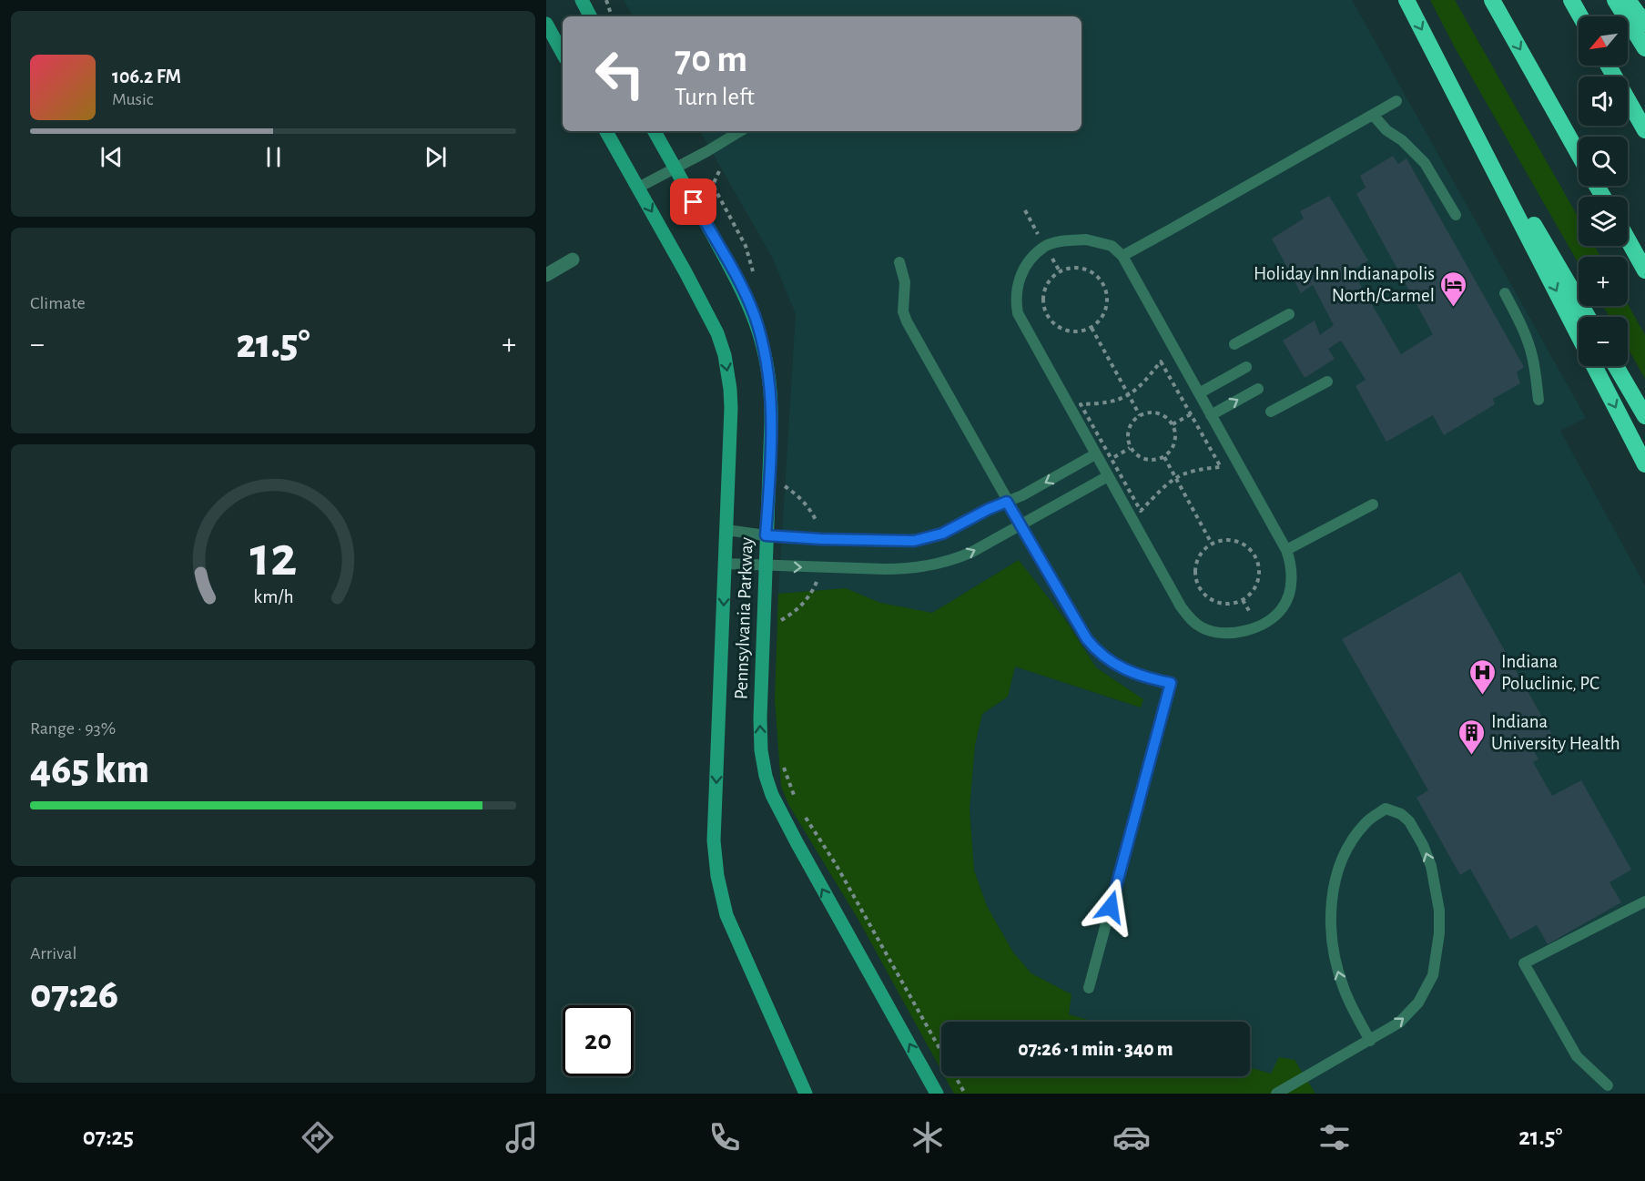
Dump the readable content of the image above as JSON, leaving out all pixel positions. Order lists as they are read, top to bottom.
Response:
{
  "streets": {
    "main road": ["Pennsylvania Parkway"]
  },
  "places": {
    "hotel": ["Holiday Inn Indianapolis North/Carmel"],
    "hospital": ["Indiana Poluclinic, PC"],
    "building": ["Indiana University Health"]
  },
  "north": "bottom left",
  "page": {
    "map_buttons": ["+", "−"],
    "turn": ["70 m", "Turn left"],
    "song": ["106.2 FM", "Music"],
    "tile": [
      "Climate",
      ["Range · 93%", "465 km"],
      ["Arrival", "07:26"]
    ],
    "heat": ["−", "21.5°", "+"],
    "limit": "20",
    "trip": "07:26 · 1 min · 340 m",
    "tabs": ["07:25", "21.5°"],
    "gauge": ["12", "km/h"]
  }
}
